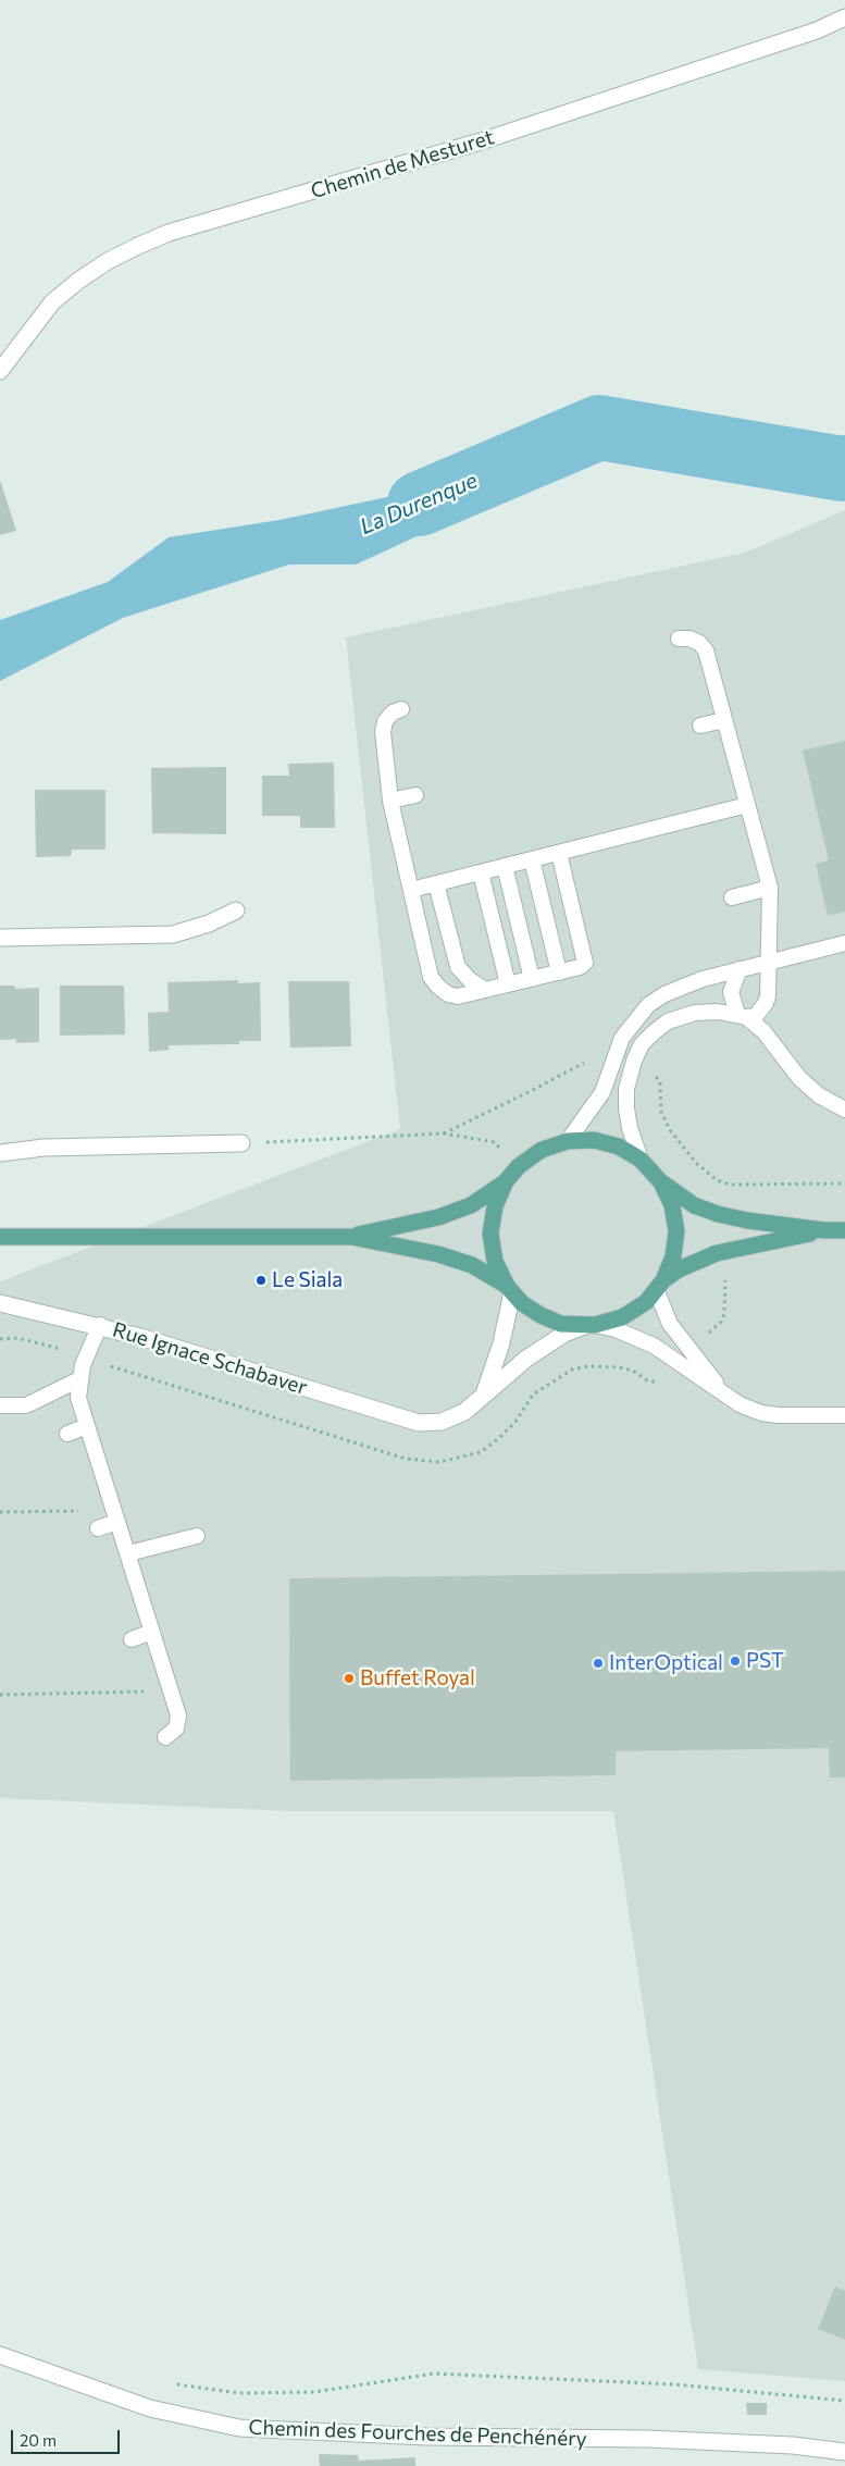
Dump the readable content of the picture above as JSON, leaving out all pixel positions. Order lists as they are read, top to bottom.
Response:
{
  "streets": {
    "street": ["Chemin de Mesturet", "Rue Ignace Schabaver", "Chemin des Fourches de Penchénéry"]
  },
  "water": ["La Durenque"],
  "places": [
    "Le Siala",
    "PST",
    "InterOptical",
    "Buffet Royal"
  ],
  "scale_bar": "20 m"
}
